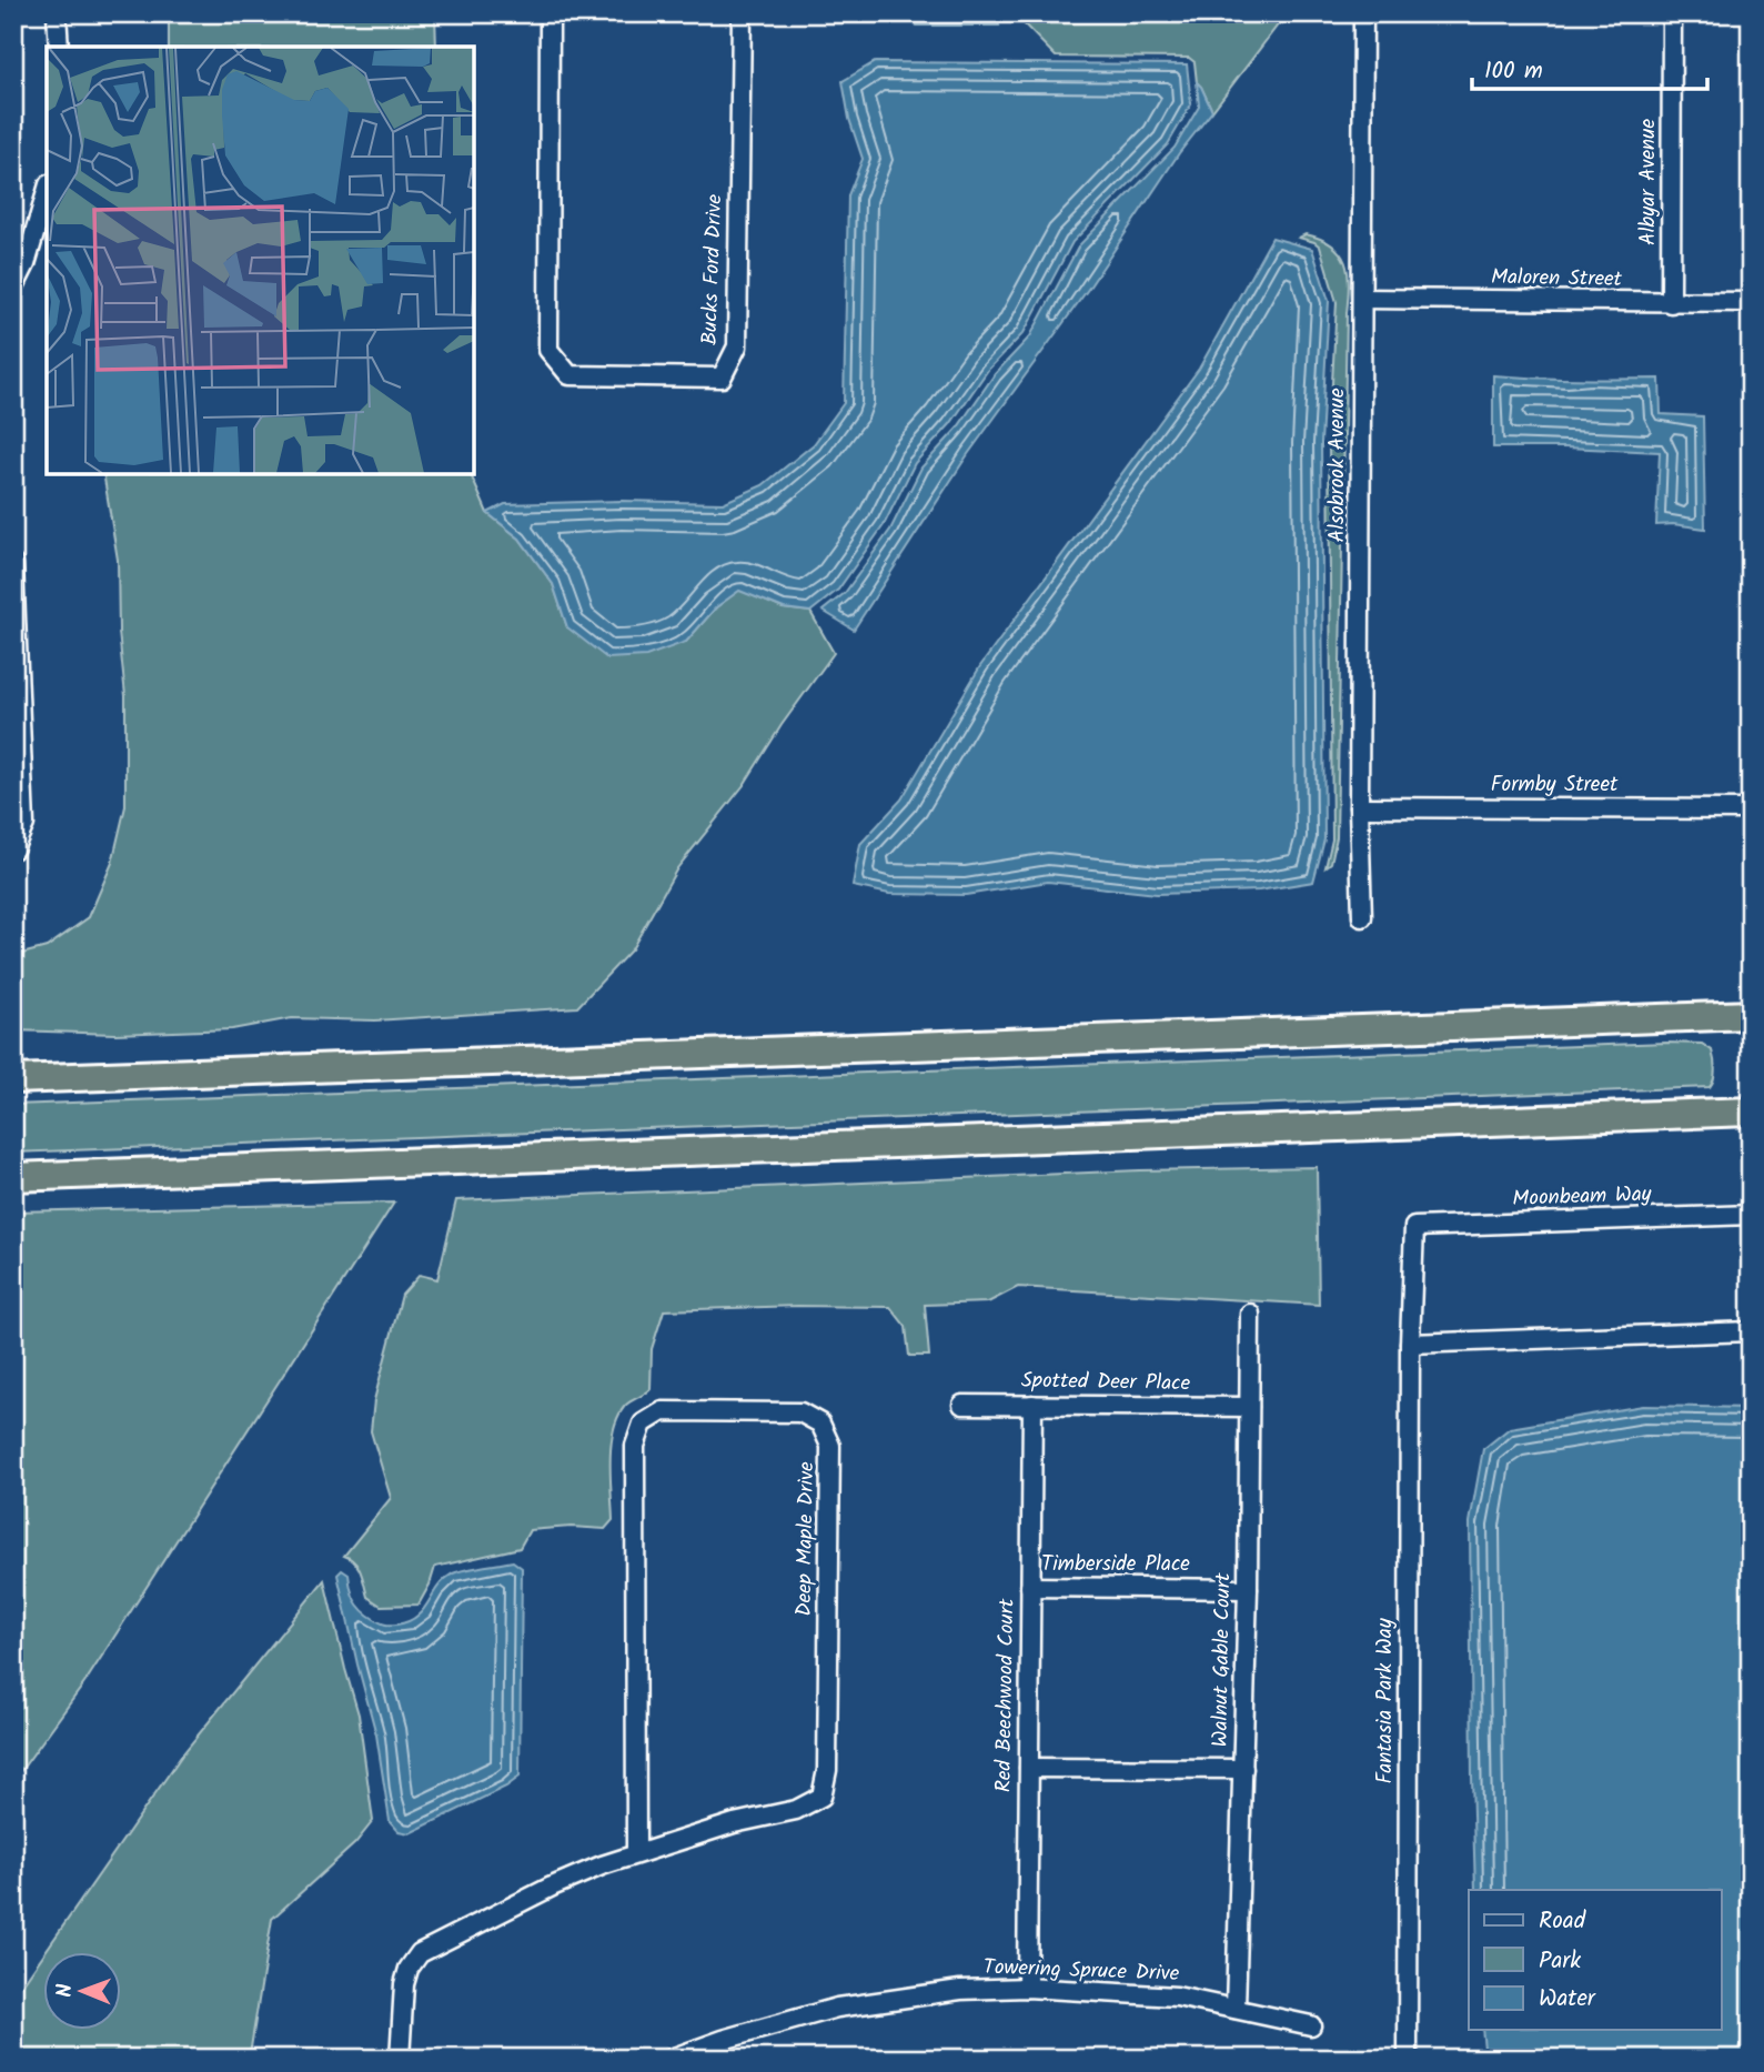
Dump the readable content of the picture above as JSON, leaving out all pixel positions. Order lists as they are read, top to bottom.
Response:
{
  "streets": {
    "street": [
      "Albyar Avenue",
      "Bucks Ford Drive",
      "Maloren Street",
      "Alsobrook Avenue",
      "Formby Street",
      "Moonbeam Way",
      "Spotted Deer Place",
      "Deep Maple Drive",
      "Timberside Place",
      "Walnut Gable Court",
      "Red Beechwood Court",
      "Fantasia Park Way",
      "Towering Spruce Drive"
    ]
  },
  "crossings": [
    ["Albyar Avenue", "Maloren Street"],
    ["Maloren Street", "Alsobrook Avenue"],
    ["Alsobrook Avenue", "Formby Street"],
    ["Moonbeam Way", "Fantasia Park Way"],
    ["Spotted Deer Place", "Walnut Gable Court"],
    ["Spotted Deer Place", "Red Beechwood Court"],
    ["Timberside Place", "Walnut Gable Court"],
    ["Timberside Place", "Red Beechwood Court"],
    ["Walnut Gable Court", "Towering Spruce Drive"],
    ["Red Beechwood Court", "Towering Spruce Drive"]
  ],
  "legend": ["Road", "Park", "Water"],
  "scale_bar": "100 m",
  "north": "left"
}
